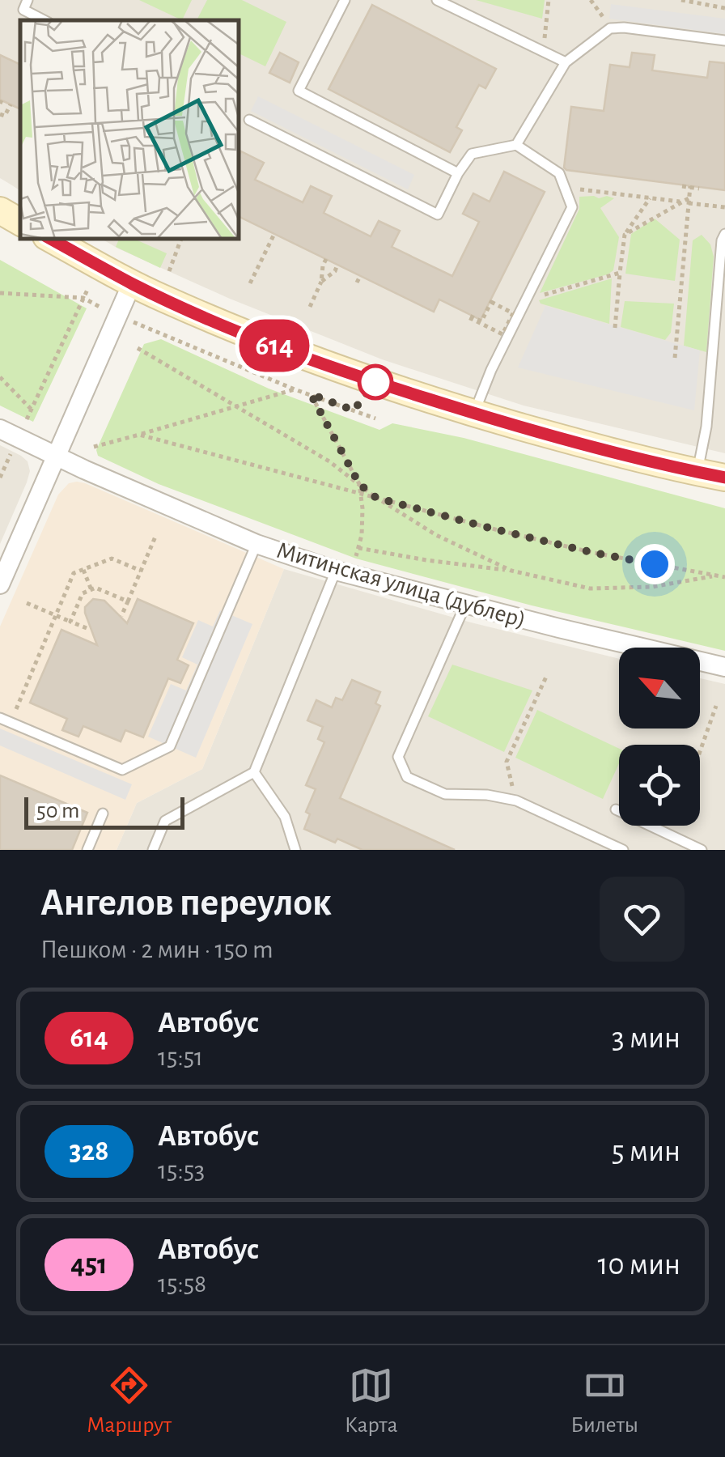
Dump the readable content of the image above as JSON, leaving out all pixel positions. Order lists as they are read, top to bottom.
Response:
{
  "streets": {
    "street": ["Митинская улица (дублер)"]
  },
  "lines": ["bus line 614"],
  "scale_bar": "50 m",
  "north": "top left",
  "page": {
    "on_map": "614",
    "scale": "50 m",
    "heading": ["Ангелов переулок", "Пешком · 2 мин · 150 m"],
    "list": [
      {
        "mark": "614",
        "name": "Автобус",
        "note": "15:51",
        "value": "3 мин"
      },
      {
        "mark": "328",
        "name": "Автобус",
        "note": "15:53",
        "value": "5 мин"
      },
      {
        "mark": "451",
        "name": "Автобус",
        "note": "15:58",
        "value": "10 мин"
      }
    ],
    "tabs": ["Маршрут", "Карта", "Билеты"]
  }
}
